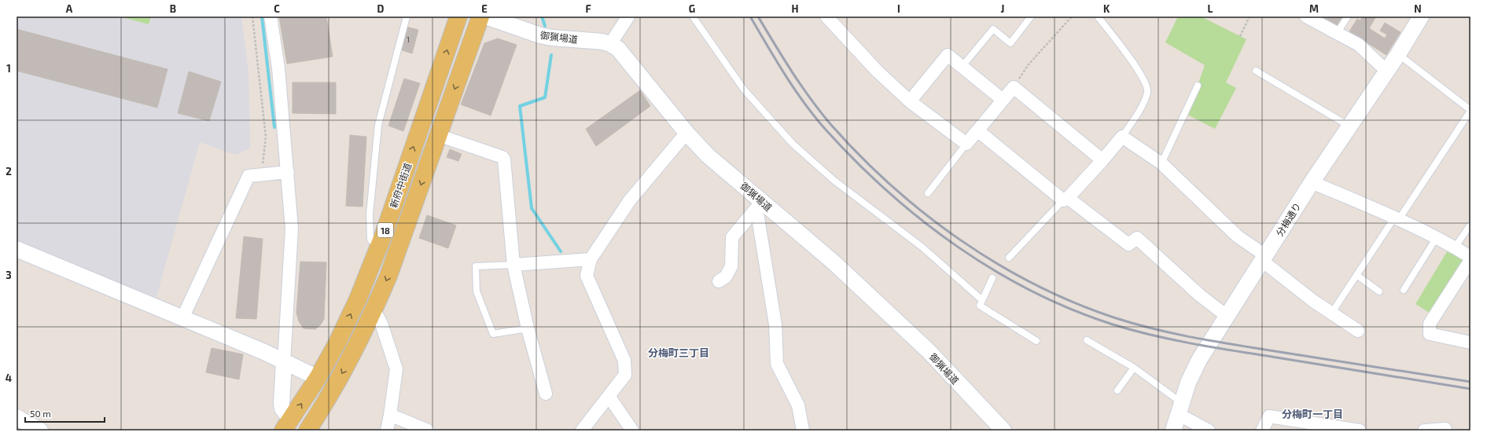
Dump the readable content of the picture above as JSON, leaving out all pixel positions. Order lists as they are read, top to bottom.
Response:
{
  "streets": {
    "main road": ["新府中街道", "18"],
    "street": ["御猟場道", "分梅通り"]
  },
  "districts": ["分梅町三丁目", "分梅町一丁目"],
  "house_numbers": ["1"],
  "scale_bar": "50 m",
  "grid": {
    "columns": [
      "A",
      "B",
      "C",
      "D",
      "E",
      "F",
      "G",
      "H",
      "I",
      "J",
      "K",
      "L",
      "M",
      "N"
    ],
    "rows": [
      "1",
      "2",
      "3",
      "4"
    ]
  }
}
